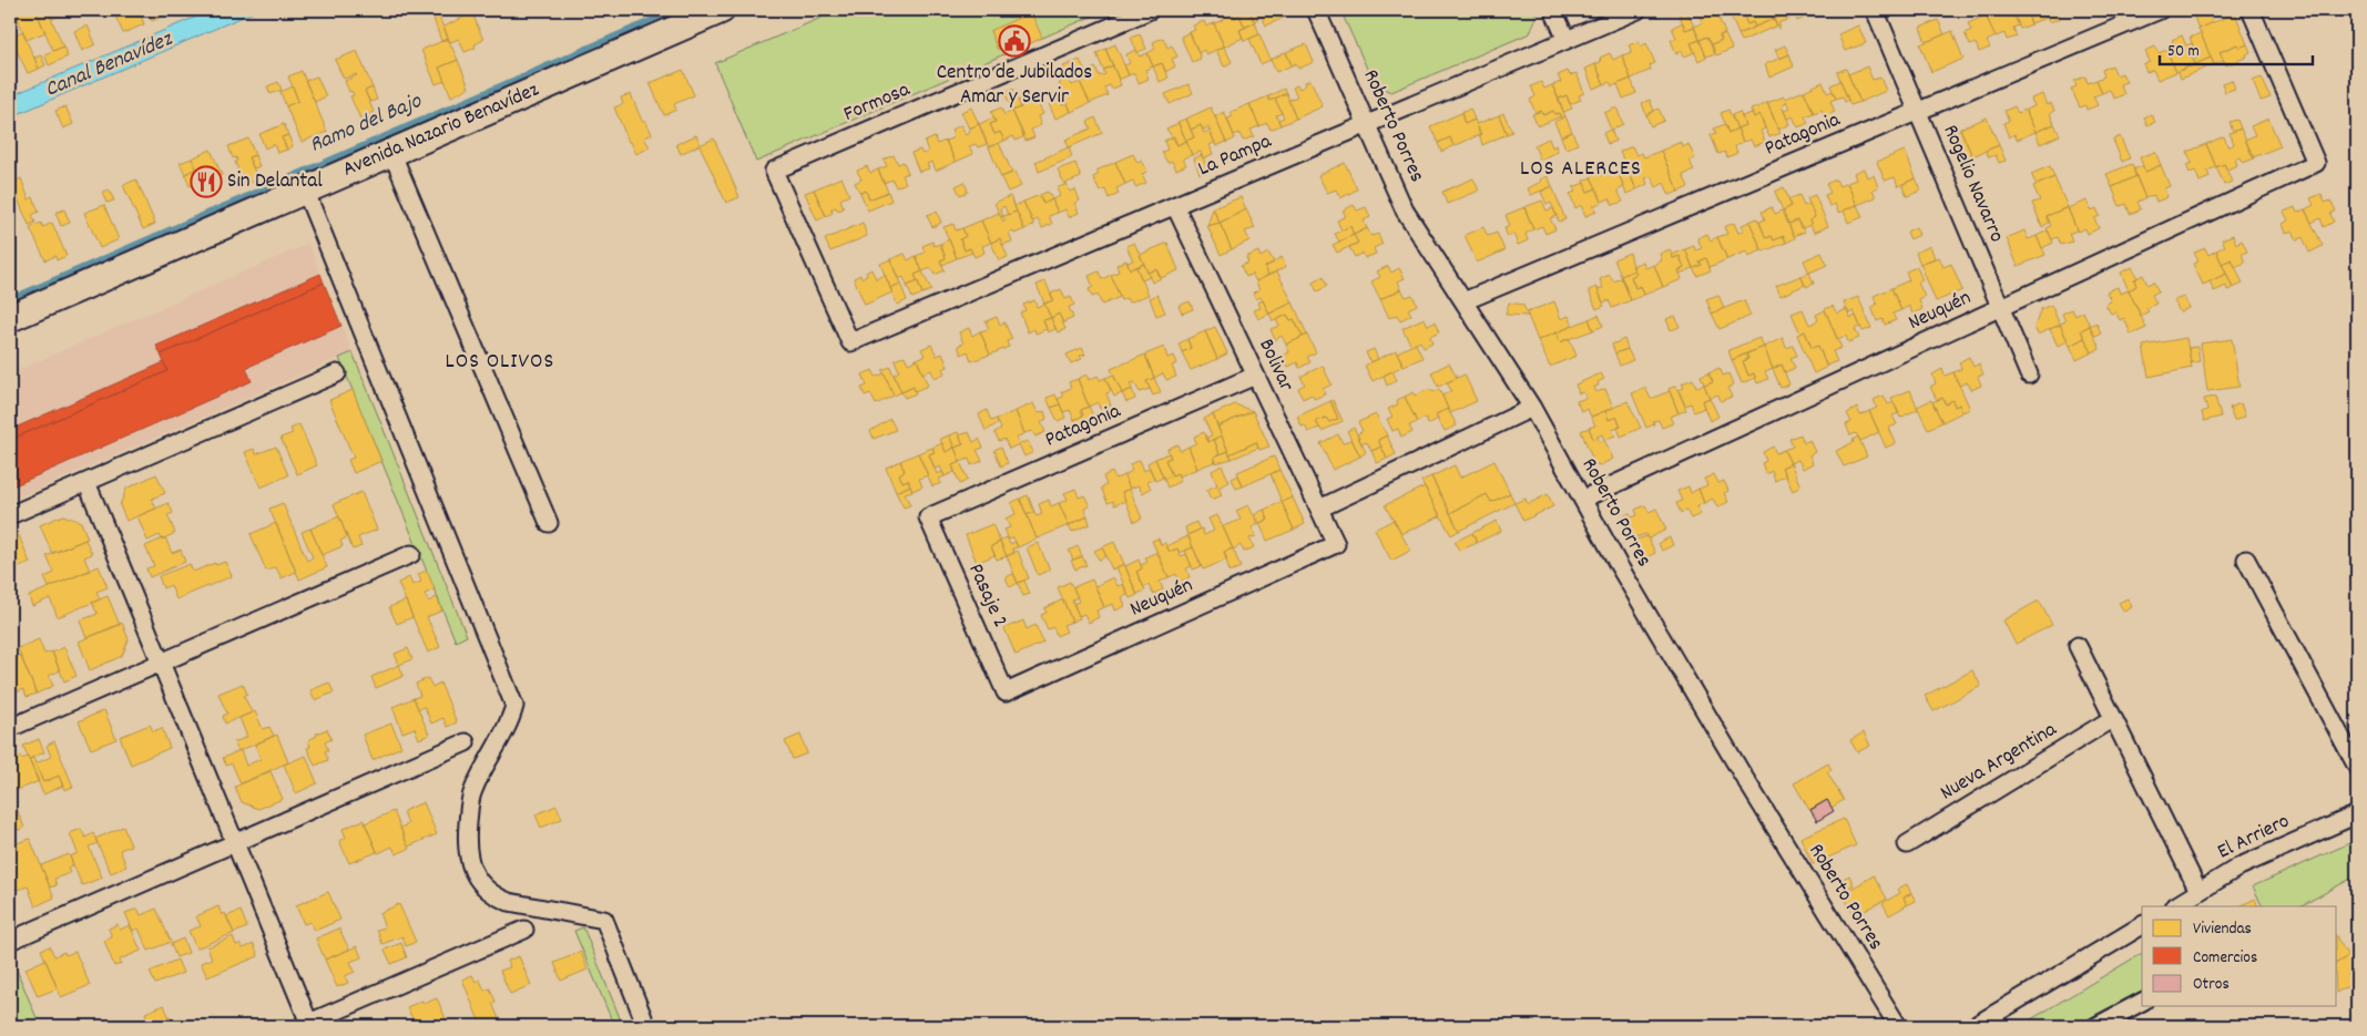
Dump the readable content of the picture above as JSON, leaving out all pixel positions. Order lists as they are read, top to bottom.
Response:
{
  "streets": {
    "main road": ["Avenida Nazario Benavídez"],
    "street": [
      "Formosa",
      "Roberto Porres",
      "Patagonia",
      "La Pampa",
      "Rogelio Navarro",
      "Neuquén",
      "Bolivar",
      "Pasaje 2",
      "Nueva Argentina",
      "El Arriero"
    ]
  },
  "crossings": [
    ["Formosa", "La Pampa"],
    ["Roberto Porres", "Patagonia"],
    ["Roberto Porres", "La Pampa"],
    ["Roberto Porres", "Neuquén"],
    ["Patagonia", "Rogelio Navarro"],
    ["Patagonia", "Bolivar"],
    ["Patagonia", "Pasaje 2"],
    ["La Pampa", "Bolivar"],
    ["Rogelio Navarro", "Neuquén"],
    ["Neuquén", "Bolivar"],
    ["Neuquén", "Pasaje 2"]
  ],
  "districts": ["LOS ALERCES", "LOS OLIVOS"],
  "water": ["Canal Benavídez", "Ramo del Bajo"],
  "places": {
    "public building": ["Centro de Jubilados Amar y Servir"],
    "restaurant": ["Sin Delantal"]
  },
  "legend": ["Viviendas", "Comercios", "Otros"],
  "scale_bar": "50 m"
}
